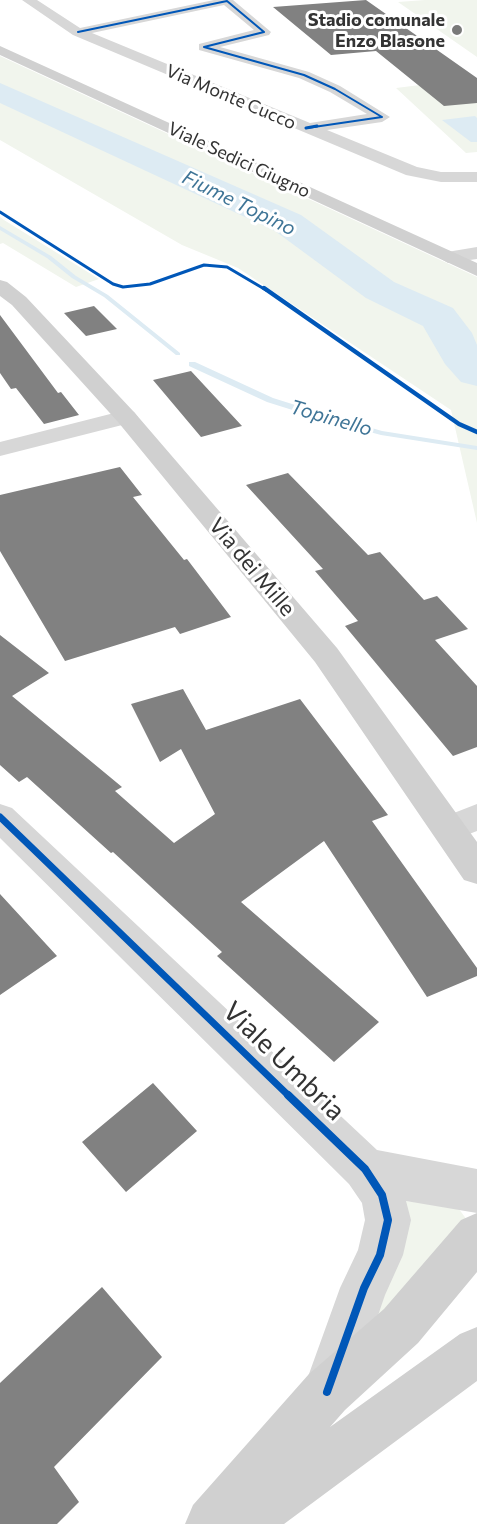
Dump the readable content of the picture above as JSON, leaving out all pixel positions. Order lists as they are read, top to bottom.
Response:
{
  "streets": {
    "main road": ["Viale Sedici Giugno", "Via dei Mille"],
    "street": ["Via Monte Cucco", "Viale Umbria"]
  },
  "water": ["Fiume Topino", "Topinello"],
  "places": ["Stadio comunale Enzo Blasone"]
}
